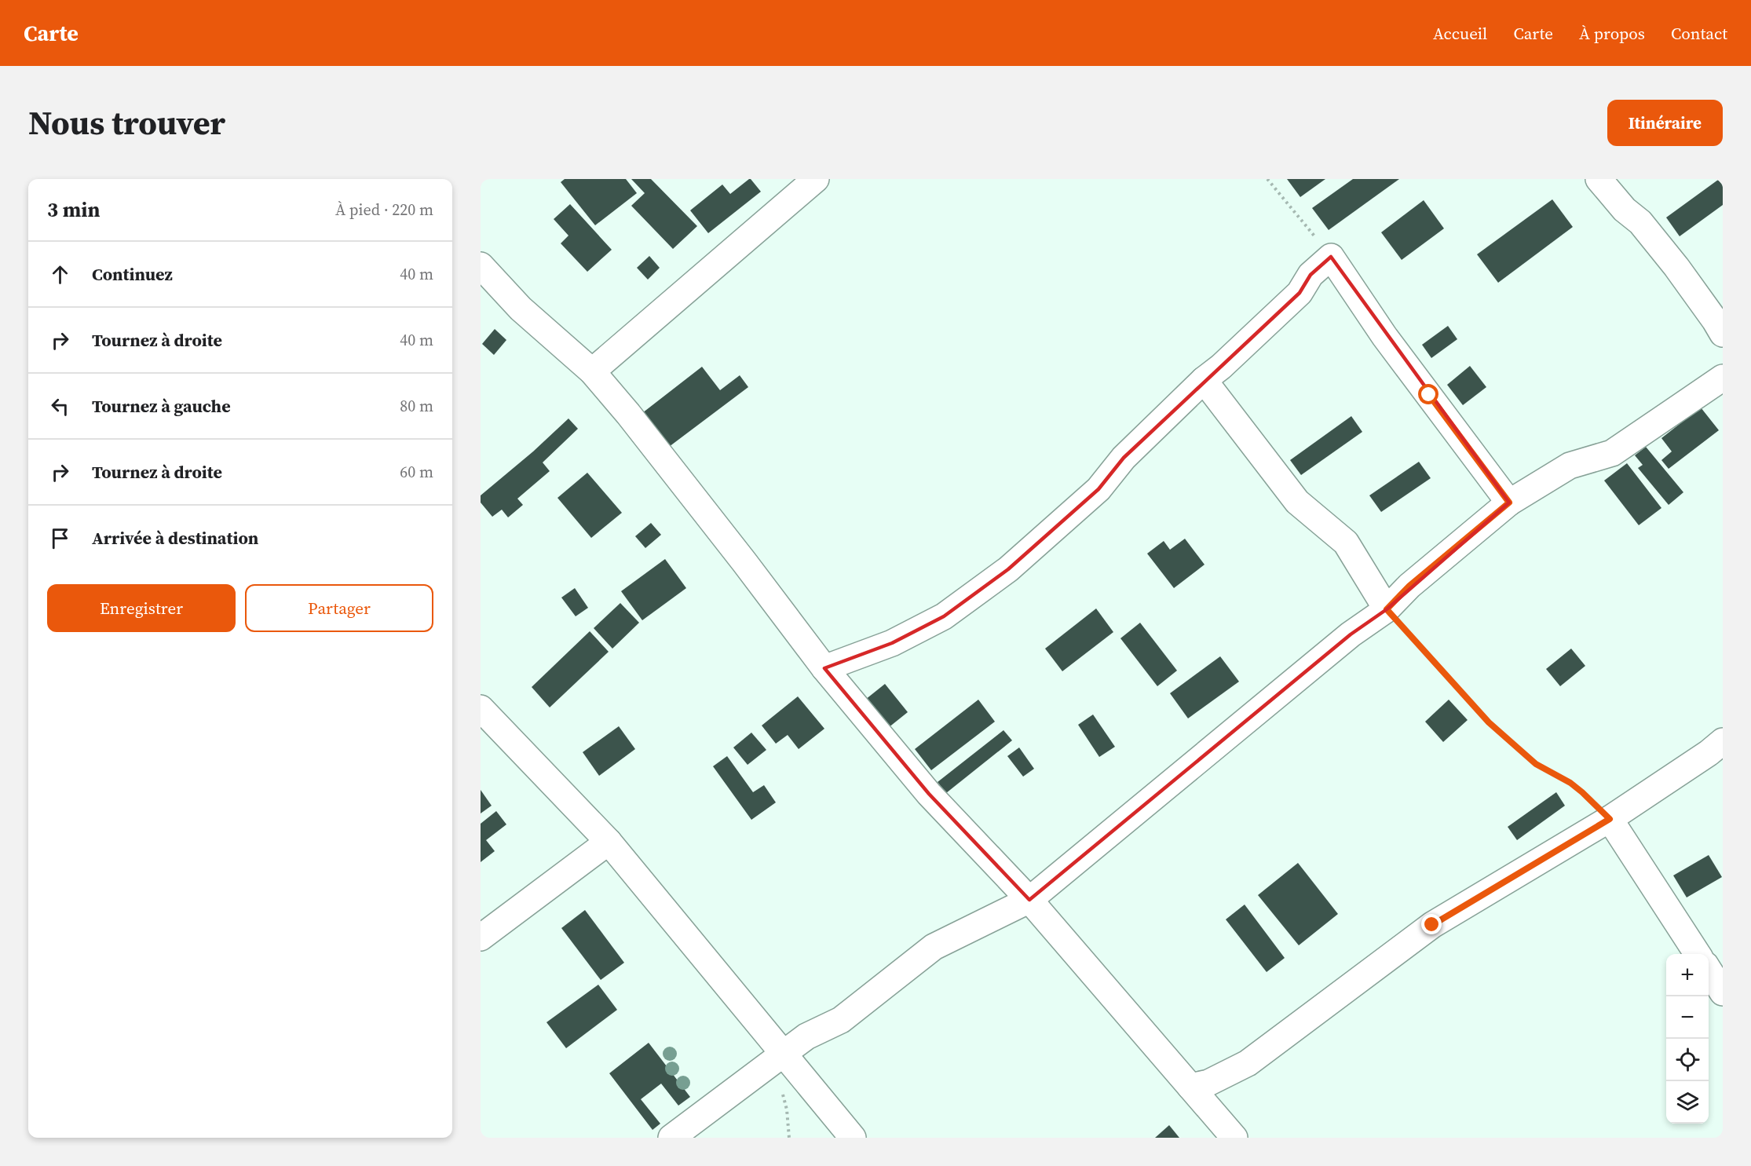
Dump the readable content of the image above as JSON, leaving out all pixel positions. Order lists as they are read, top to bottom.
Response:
{
  "page": {
    "header": "Carte",
    "nav": [
      "Accueil",
      "Carte",
      "À propos",
      "Contact"
    ],
    "title": "Nous trouver",
    "buttons": [
      "Itinéraire",
      ["Enregistrer", "Partager"]
    ],
    "heading": ["3 min", "À pied · 220 m"],
    "list": [
      ["Continuez", "40 m"],
      ["Tournez à droite", "40 m"],
      ["Tournez à gauche", "80 m"],
      ["Tournez à droite", "60 m"],
      "Arrivée à destination"
    ],
    "map_buttons": ["+", "−"]
  }
}
